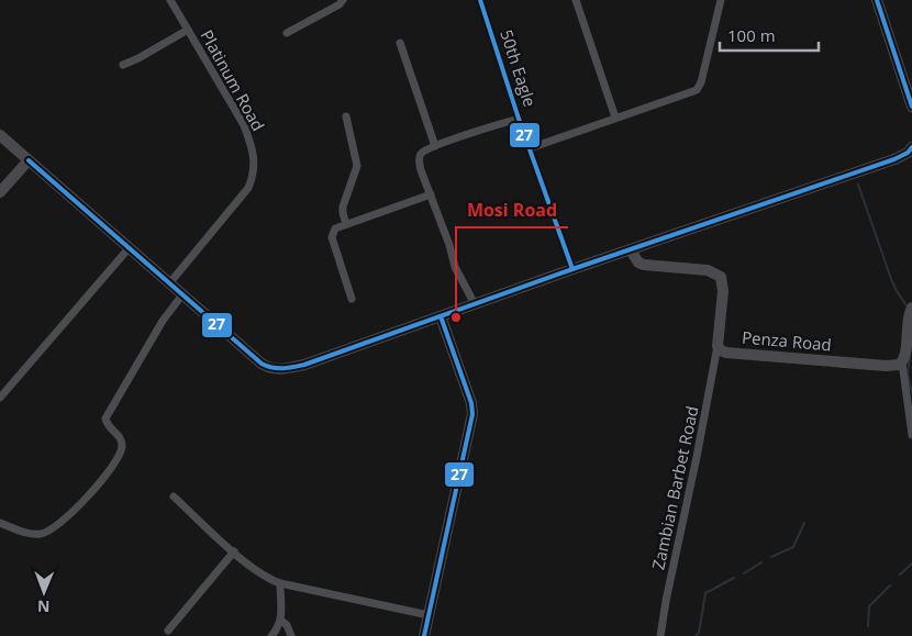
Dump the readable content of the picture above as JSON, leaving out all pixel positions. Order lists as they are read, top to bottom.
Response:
{
  "streets": {
    "main road": ["Penza Road"],
    "street": ["50th Eagle", "Platinum Road", "Zambian Barbet Road"]
  },
  "crossings": [
    ["Penza Road", "Zambian Barbet Road"]
  ],
  "places": ["Mosi Road"],
  "lines": ["transit line 27"],
  "scale_bar": "100 m",
  "north": "bottom"
}
